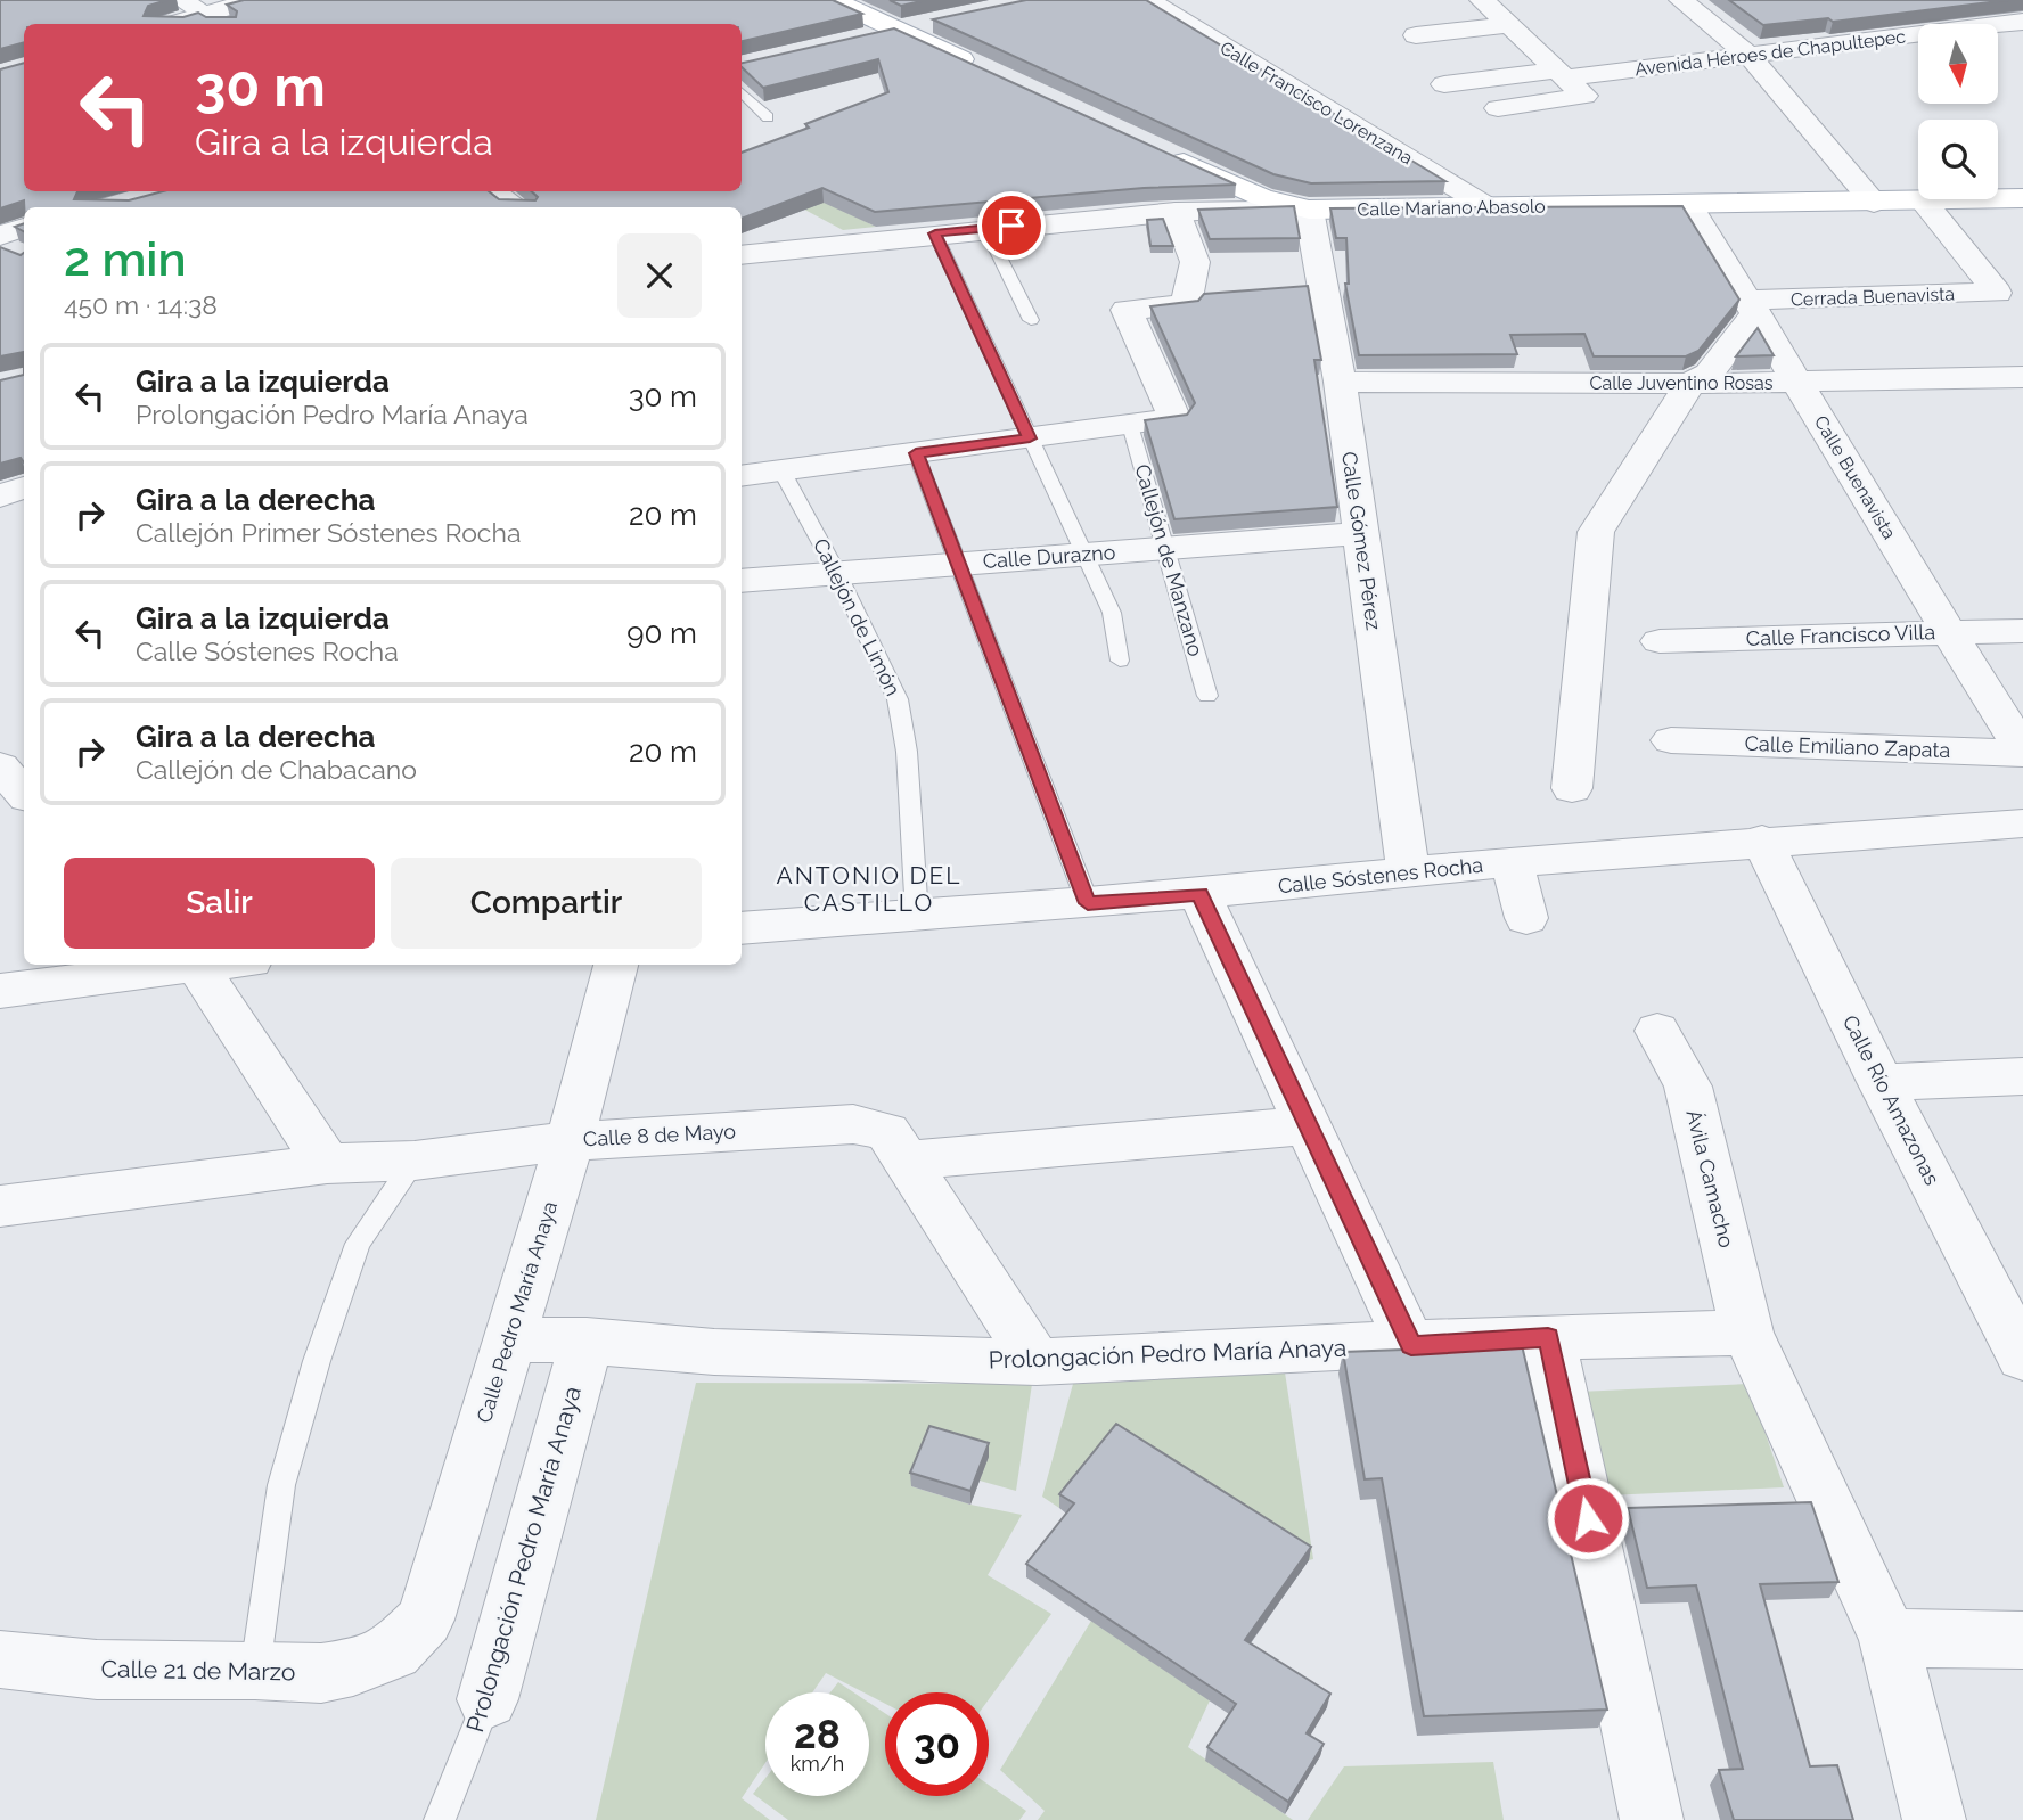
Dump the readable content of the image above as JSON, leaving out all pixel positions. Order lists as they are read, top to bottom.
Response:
{
  "streets": {
    "main road": ["Calle Mariano Abasolo"],
    "street": [
      "Avenida Héroes de Chapultepec",
      "Calle Francisco Lorenzana",
      "Cerrada Buenavista",
      "Calle Juventino Rosas",
      "Calle Buenavista",
      "Calle Gómez Pérez",
      "Calle Durazno",
      "Calle Francisco Villa",
      "Calle Emiliano Zapata",
      "Calle Sóstenes Rocha",
      "Calle Río Amazonas",
      "Calle 8 de Mayo",
      "Ávila Camacho",
      "Calle Pedro María Anaya",
      "Prolongación Pedro María Anaya",
      "Calle 21 de Marzo"
    ],
    "lane": ["Callejón de Manzano", "Callejón de Limón"]
  },
  "crossings": [
    ["Calle Francisco Lorenzana", "Calle Mariano Abasolo"],
    ["Calle Mariano Abasolo", "Cerrada Buenavista"],
    ["Calle Mariano Abasolo", "Calle Buenavista"],
    ["Calle Mariano Abasolo", "Calle Gómez Pérez"],
    ["Cerrada Buenavista", "Calle Buenavista"],
    ["Calle Juventino Rosas", "Calle Buenavista"],
    ["Calle Juventino Rosas", "Calle Gómez Pérez"],
    ["Calle Buenavista", "Calle Francisco Villa"],
    ["Calle Buenavista", "Calle Emiliano Zapata"],
    ["Calle Gómez Pérez", "Calle Durazno"],
    ["Calle Gómez Pérez", "Calle Sóstenes Rocha"],
    ["Calle Durazno", "Callejón de Manzano"],
    ["Calle Durazno", "Callejón de Limón"],
    ["Callejón de Limón", "Calle Sóstenes Rocha"],
    ["Calle Sóstenes Rocha", "Calle Río Amazonas"],
    ["Calle 8 de Mayo", "Calle Pedro María Anaya"],
    ["Calle 8 de Mayo", "Prolongación Pedro María Anaya"],
    ["Ávila Camacho", "Prolongación Pedro María Anaya"],
    ["Calle Pedro María Anaya", "Prolongación Pedro María Anaya"],
    ["Calle Pedro María Anaya", "Calle 21 de Marzo"]
  ],
  "districts": ["ANTONIO DEL CASTILLO"],
  "north": "bottom",
  "page": {
    "turn": ["30 m", "Gira a la izquierda"],
    "heading": ["2 min", "450 m · 14:38"],
    "list": [
      {
        "name": "Gira a la izquierda",
        "note": "Prolongación Pedro María Anaya",
        "value": "30 m"
      },
      {
        "name": "Gira a la derecha",
        "note": "Callejón Primer Sóstenes Rocha",
        "value": "20 m"
      },
      {
        "name": "Gira a la izquierda",
        "note": "Calle Sóstenes Rocha",
        "value": "90 m"
      },
      {
        "name": "Gira a la derecha",
        "note": "Callejón de Chabacano",
        "value": "20 m"
      }
    ],
    "buttons": ["Salir", "Compartir"],
    "speed": "28 km/h",
    "limit": "30"
  }
}
